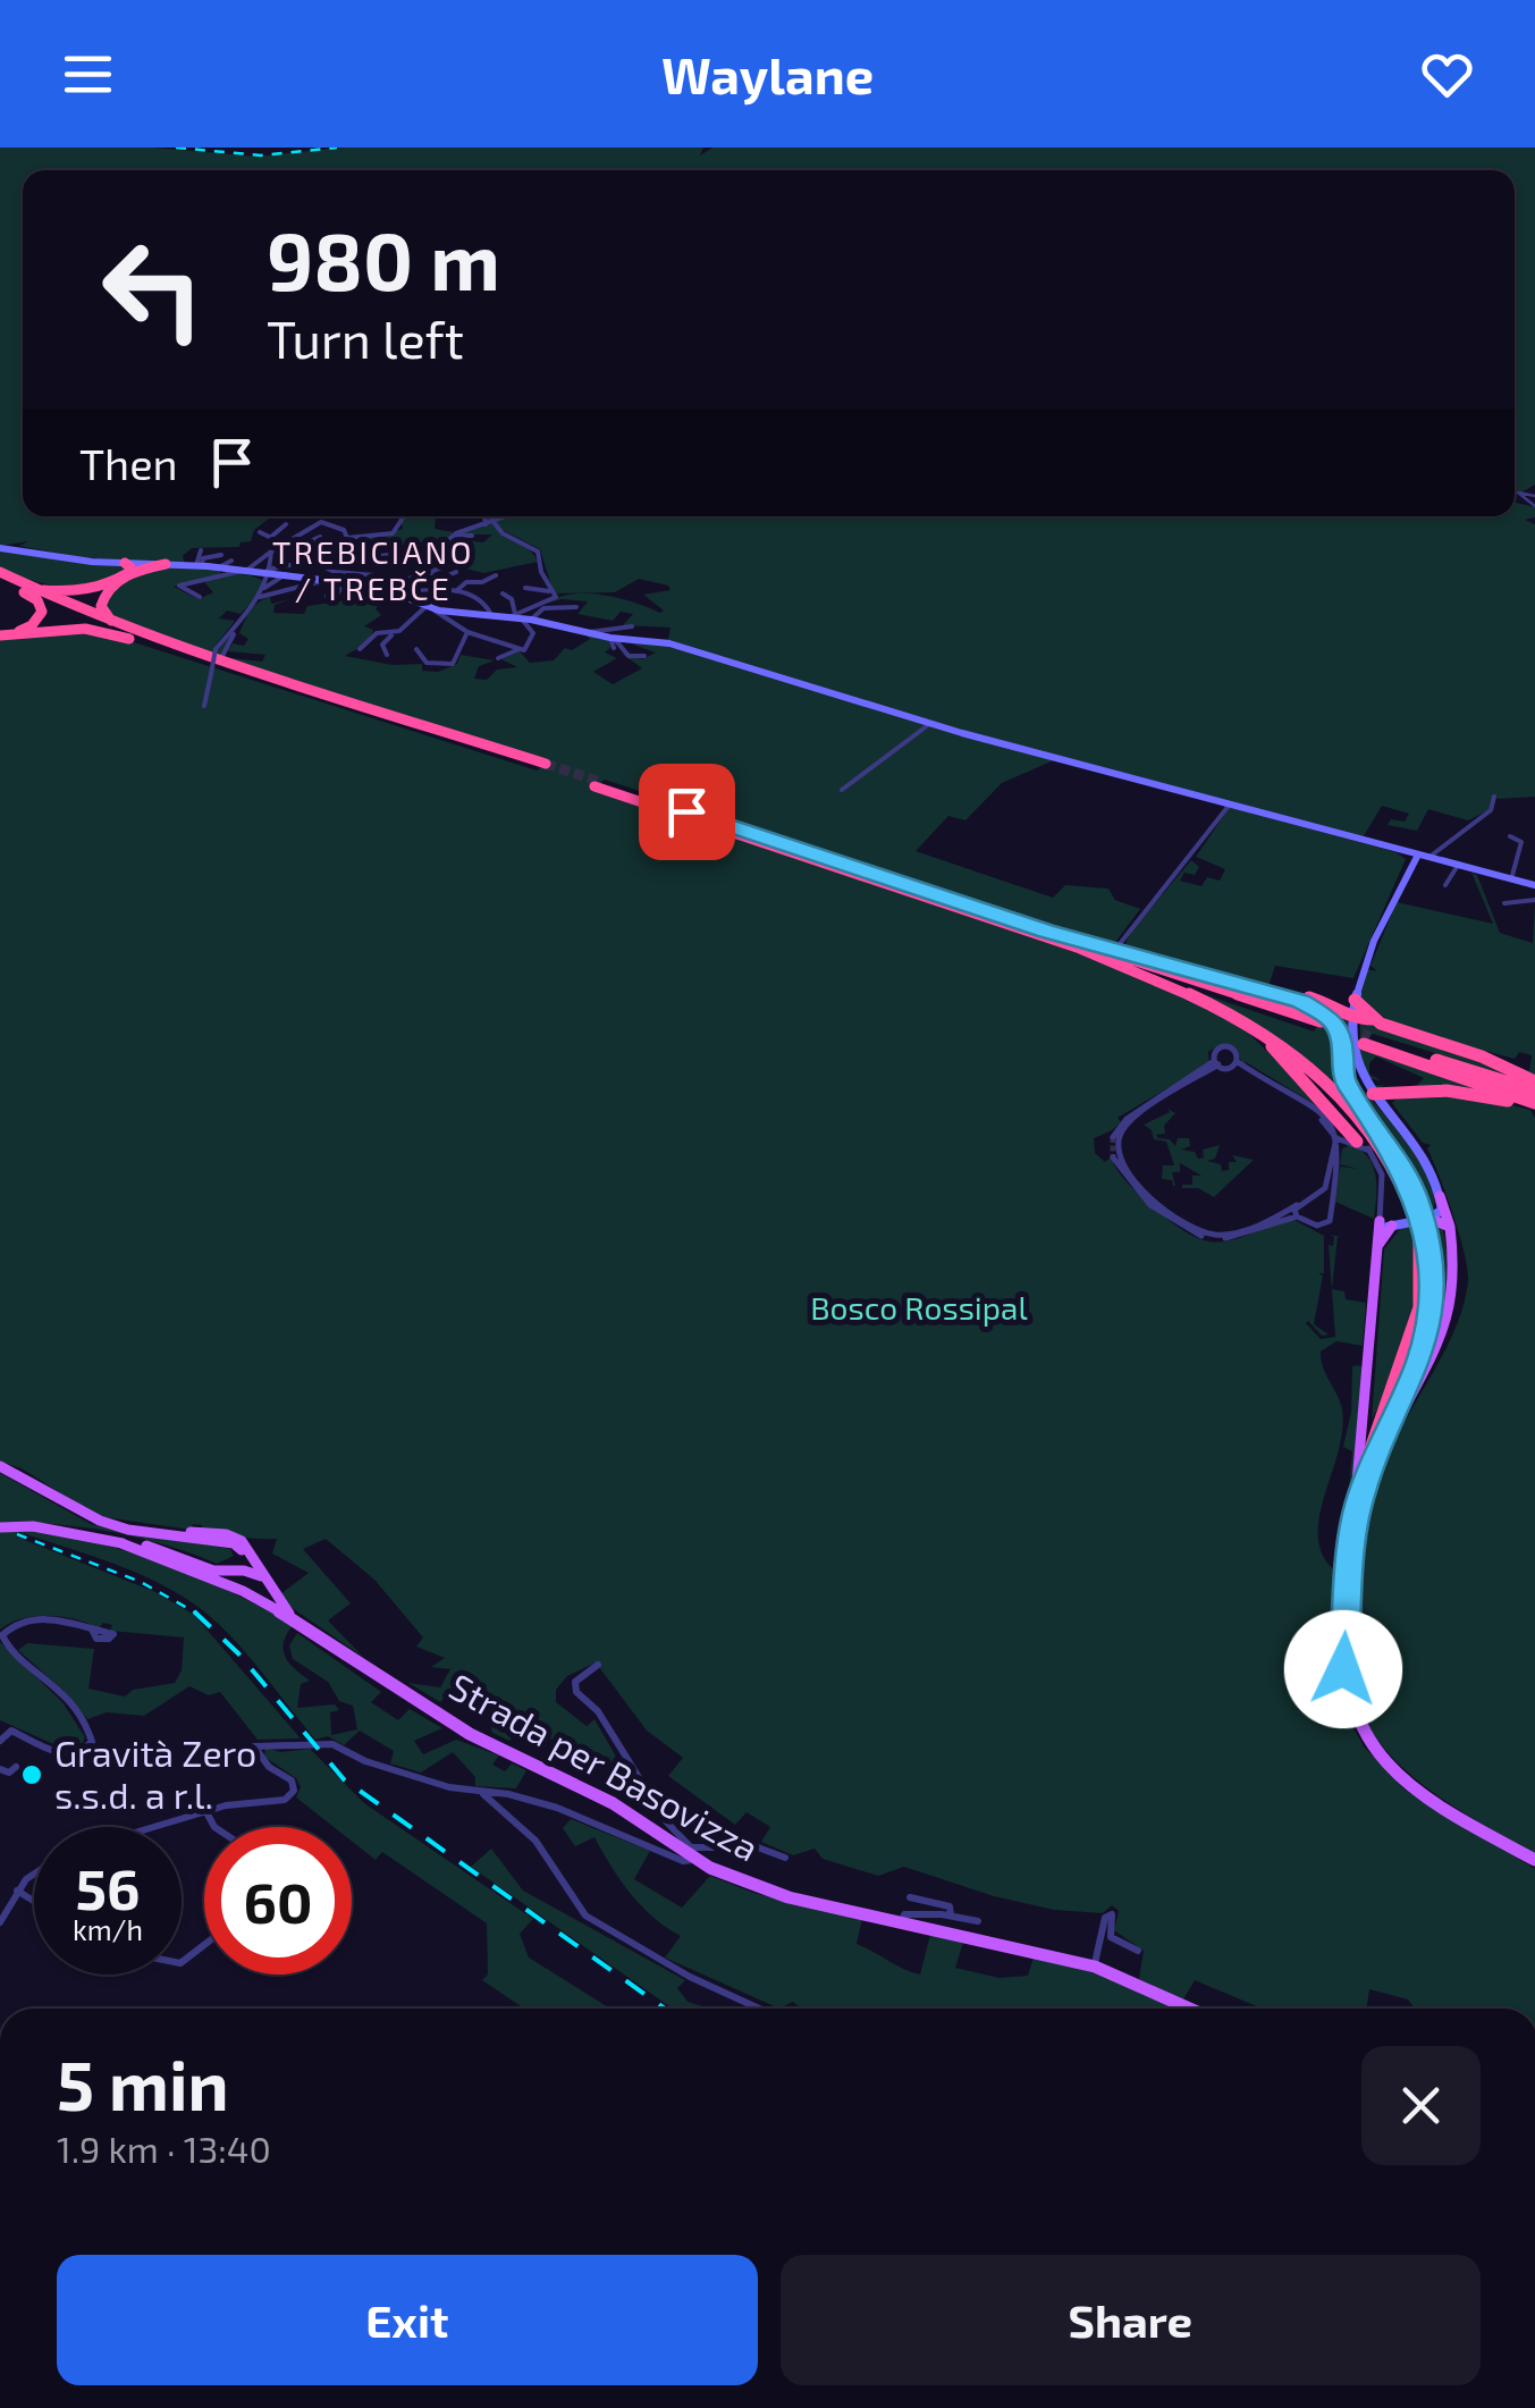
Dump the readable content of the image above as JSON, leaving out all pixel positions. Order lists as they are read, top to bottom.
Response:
{
  "streets": {
    "main road": ["Strada per Basovizza"]
  },
  "districts": ["TREBICIANO / TREBČE"],
  "parks": ["Bosco Rossipal"],
  "places": ["Gravità Zero s.s.d. a r.l."],
  "page": {
    "header": "Waylane",
    "turn": ["980 m", "Turn left"],
    "then": "Then",
    "speed": "56 km/h",
    "limit": "60",
    "heading": ["5 min", "1.9 km · 13:40"],
    "buttons": ["Exit", "Share"]
  }
}
